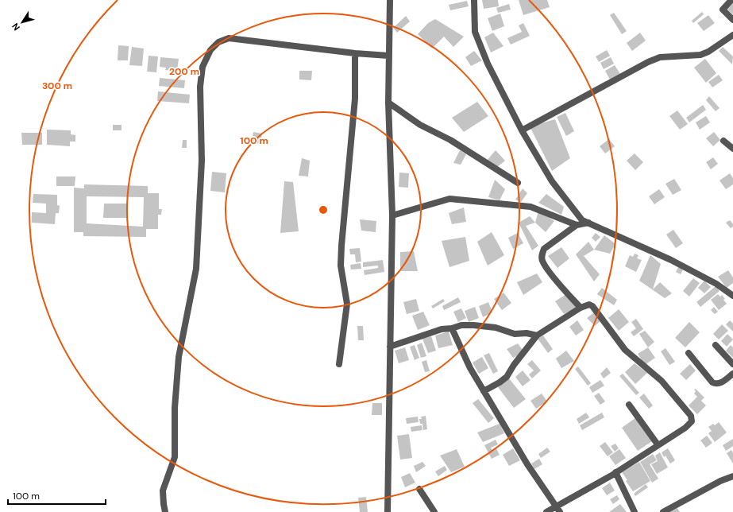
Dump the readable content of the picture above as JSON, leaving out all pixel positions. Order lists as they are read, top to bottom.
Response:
{
  "scale_bar": "100 m",
  "north": "bottom left",
  "rings": ["200 m", "300 m", "100 m"]
}
